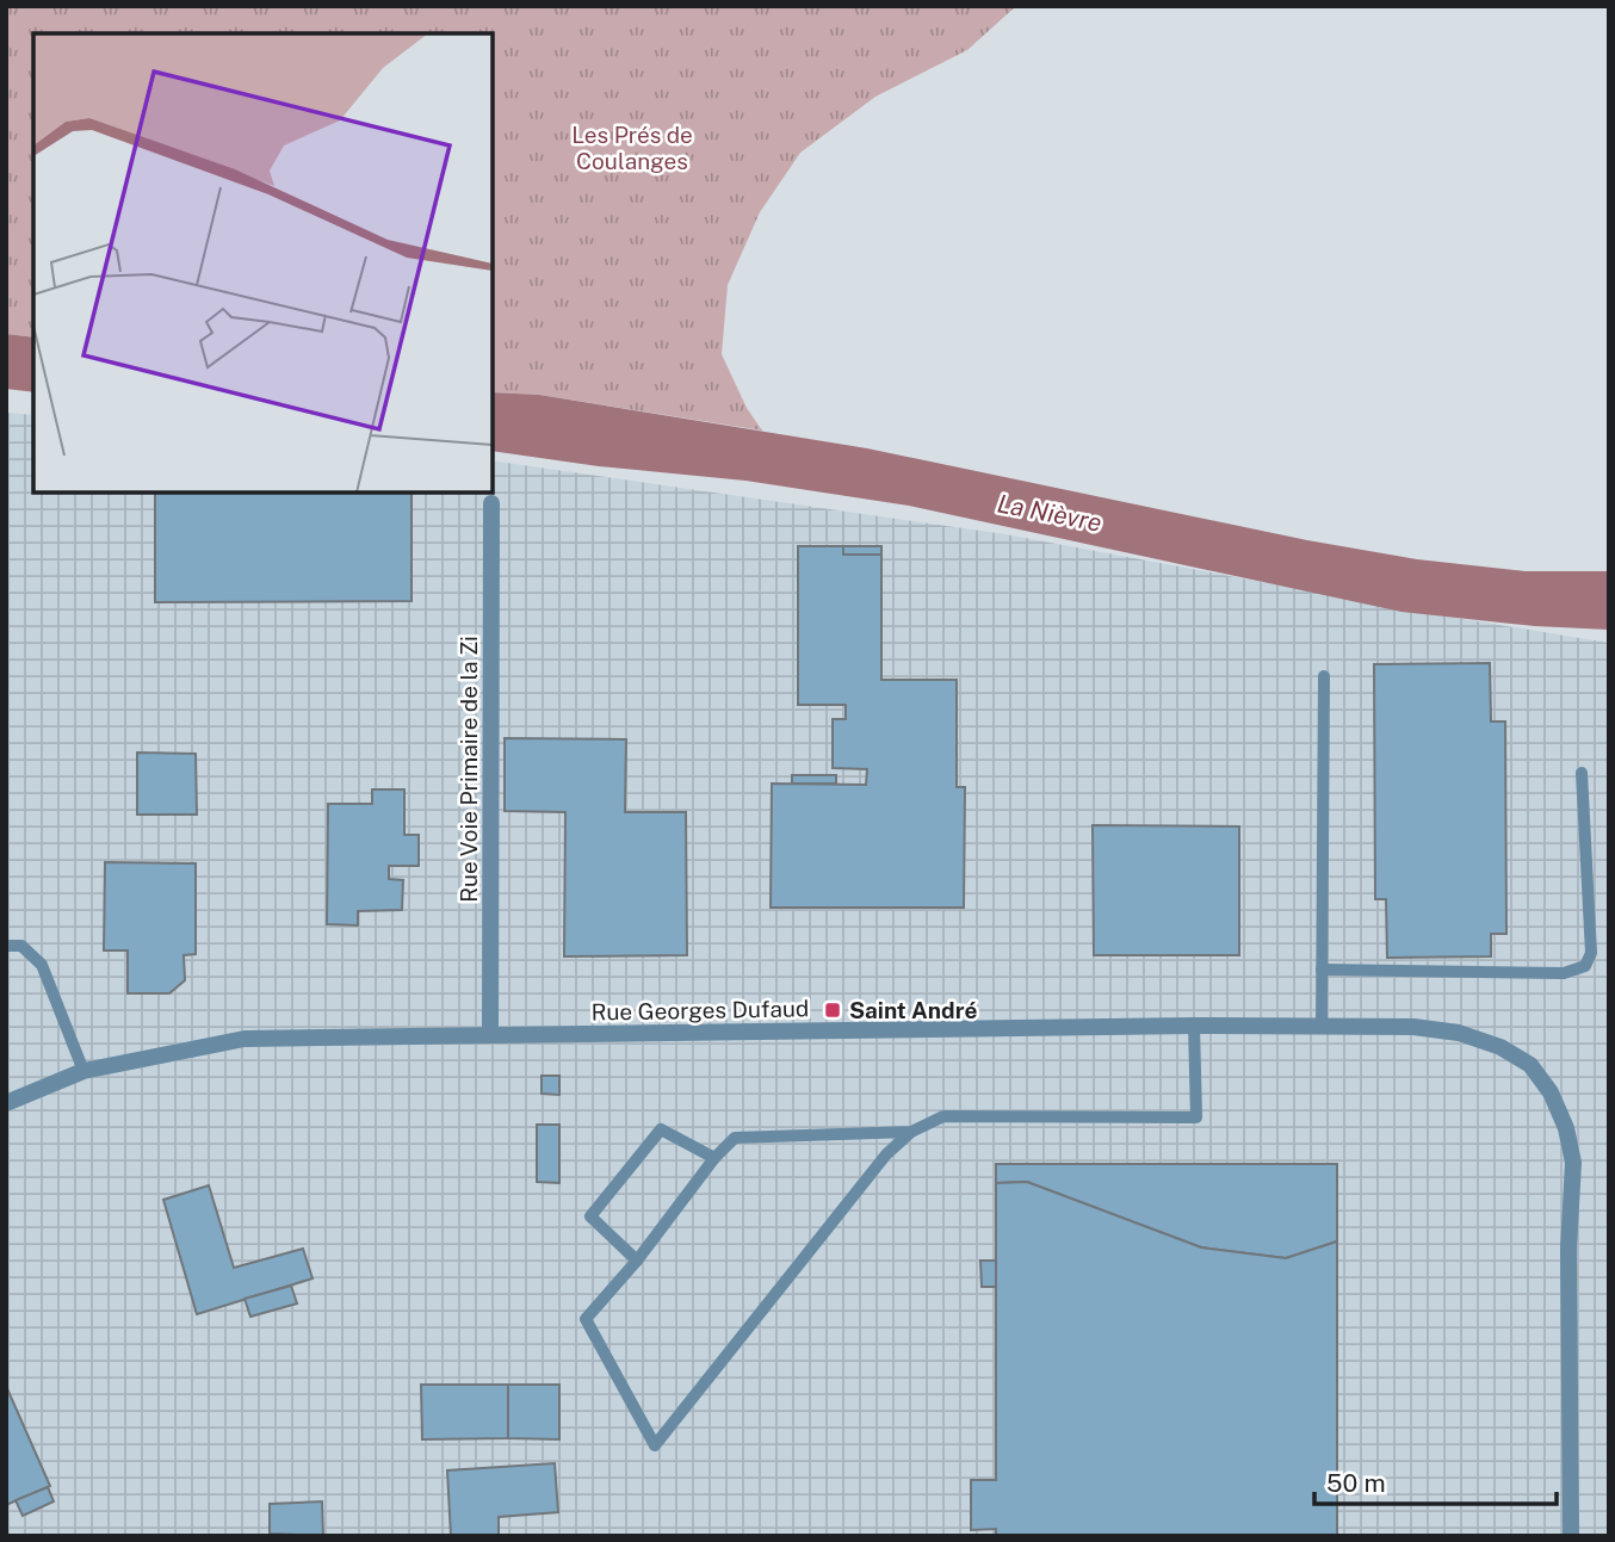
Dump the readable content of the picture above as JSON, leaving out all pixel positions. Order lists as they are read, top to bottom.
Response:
{
  "streets": {
    "street": ["Rue Voie Primaire de la Zi", "Rue Georges Dufaud"]
  },
  "crossings": [
    ["Rue Voie Primaire de la Zi", "Rue Georges Dufaud"]
  ],
  "water": ["La Nièvre"],
  "parks": ["Les Prés de Coulanges"],
  "places": {
    "transit": ["Saint André"]
  },
  "scale_bar": "50 m"
}
